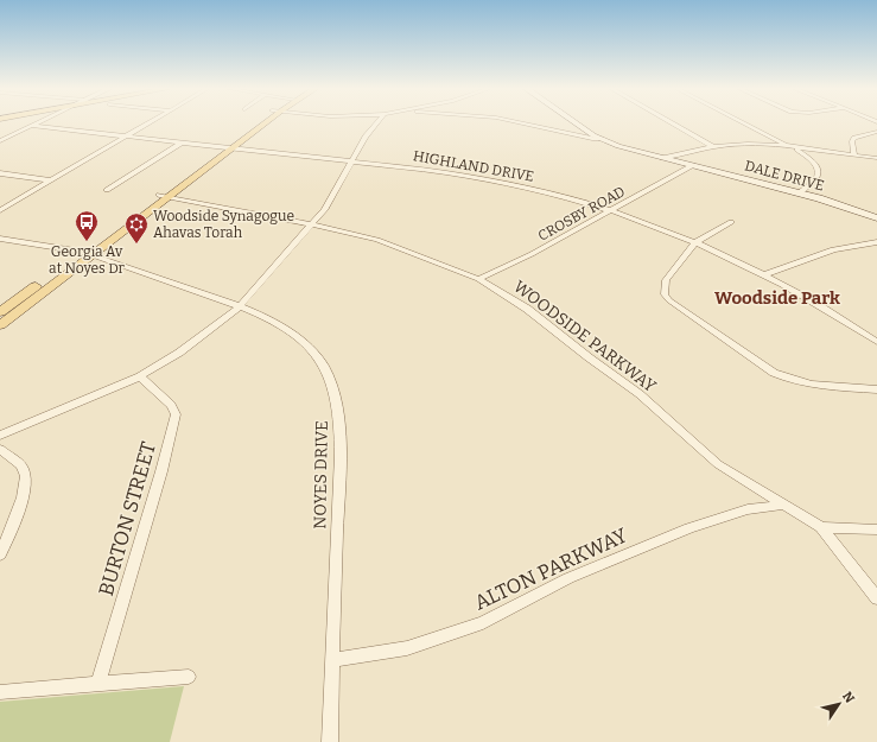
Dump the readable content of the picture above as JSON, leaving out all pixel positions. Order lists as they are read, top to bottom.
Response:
{
  "streets": {
    "street": [
      "HIGHLAND DRIVE",
      "DALE DRIVE",
      "CROSBY ROAD",
      "WOODSIDE PARKWAY",
      "NOYES DRIVE",
      "BURTON STREET",
      "ALTON PARKWAY"
    ]
  },
  "crossings": [
    ["HIGHLAND DRIVE", "CROSBY ROAD"],
    ["DALE DRIVE", "CROSBY ROAD"],
    ["CROSBY ROAD", "WOODSIDE PARKWAY"],
    ["WOODSIDE PARKWAY", "ALTON PARKWAY"],
    ["NOYES DRIVE", "ALTON PARKWAY"]
  ],
  "districts": ["Woodside Park"],
  "places": {
    "bus stop": ["Georgia Av at Noyes Dr"],
    "synagogue": ["Woodside Synagogue Ahavas Torah"]
  },
  "north": "top right"
}
